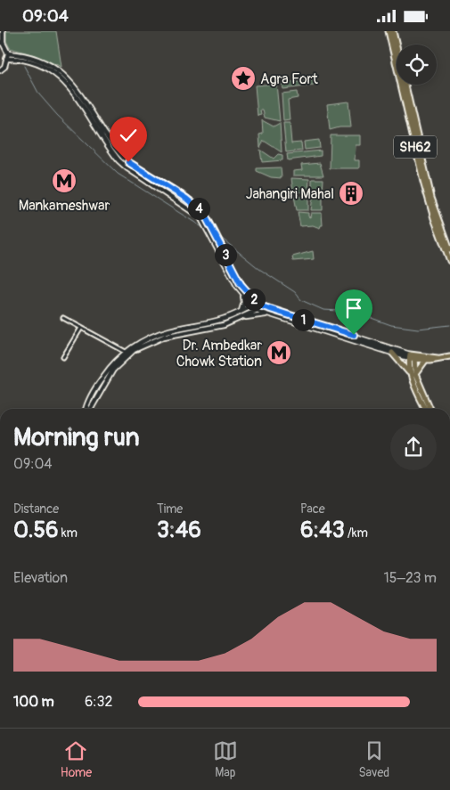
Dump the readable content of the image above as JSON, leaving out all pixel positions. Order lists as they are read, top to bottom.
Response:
{
  "streets": {
    "main road": ["SH62"]
  },
  "places": {
    "place": ["Agra Fort"],
    "metro station": ["Mankameshwar", "Dr. Ambedkar Chowk Station"],
    "building": ["Jahangiri Mahal"]
  },
  "page": {
    "status": "09:04",
    "pins": [
      "4",
      "3",
      "2",
      "1"
    ],
    "heading": ["Morning run", "09:04"],
    "stats": [
      ["Distance", "0.56 km"],
      ["Time", "3:46"],
      ["Pace", "6:43 /km"]
    ],
    "chart": ["Elevation", "15–23 m"],
    "list": [
      {
        "name": "100 m",
        "note": "6:32"
      }
    ],
    "tabs": ["Home", "Map", "Saved"]
  }
}
